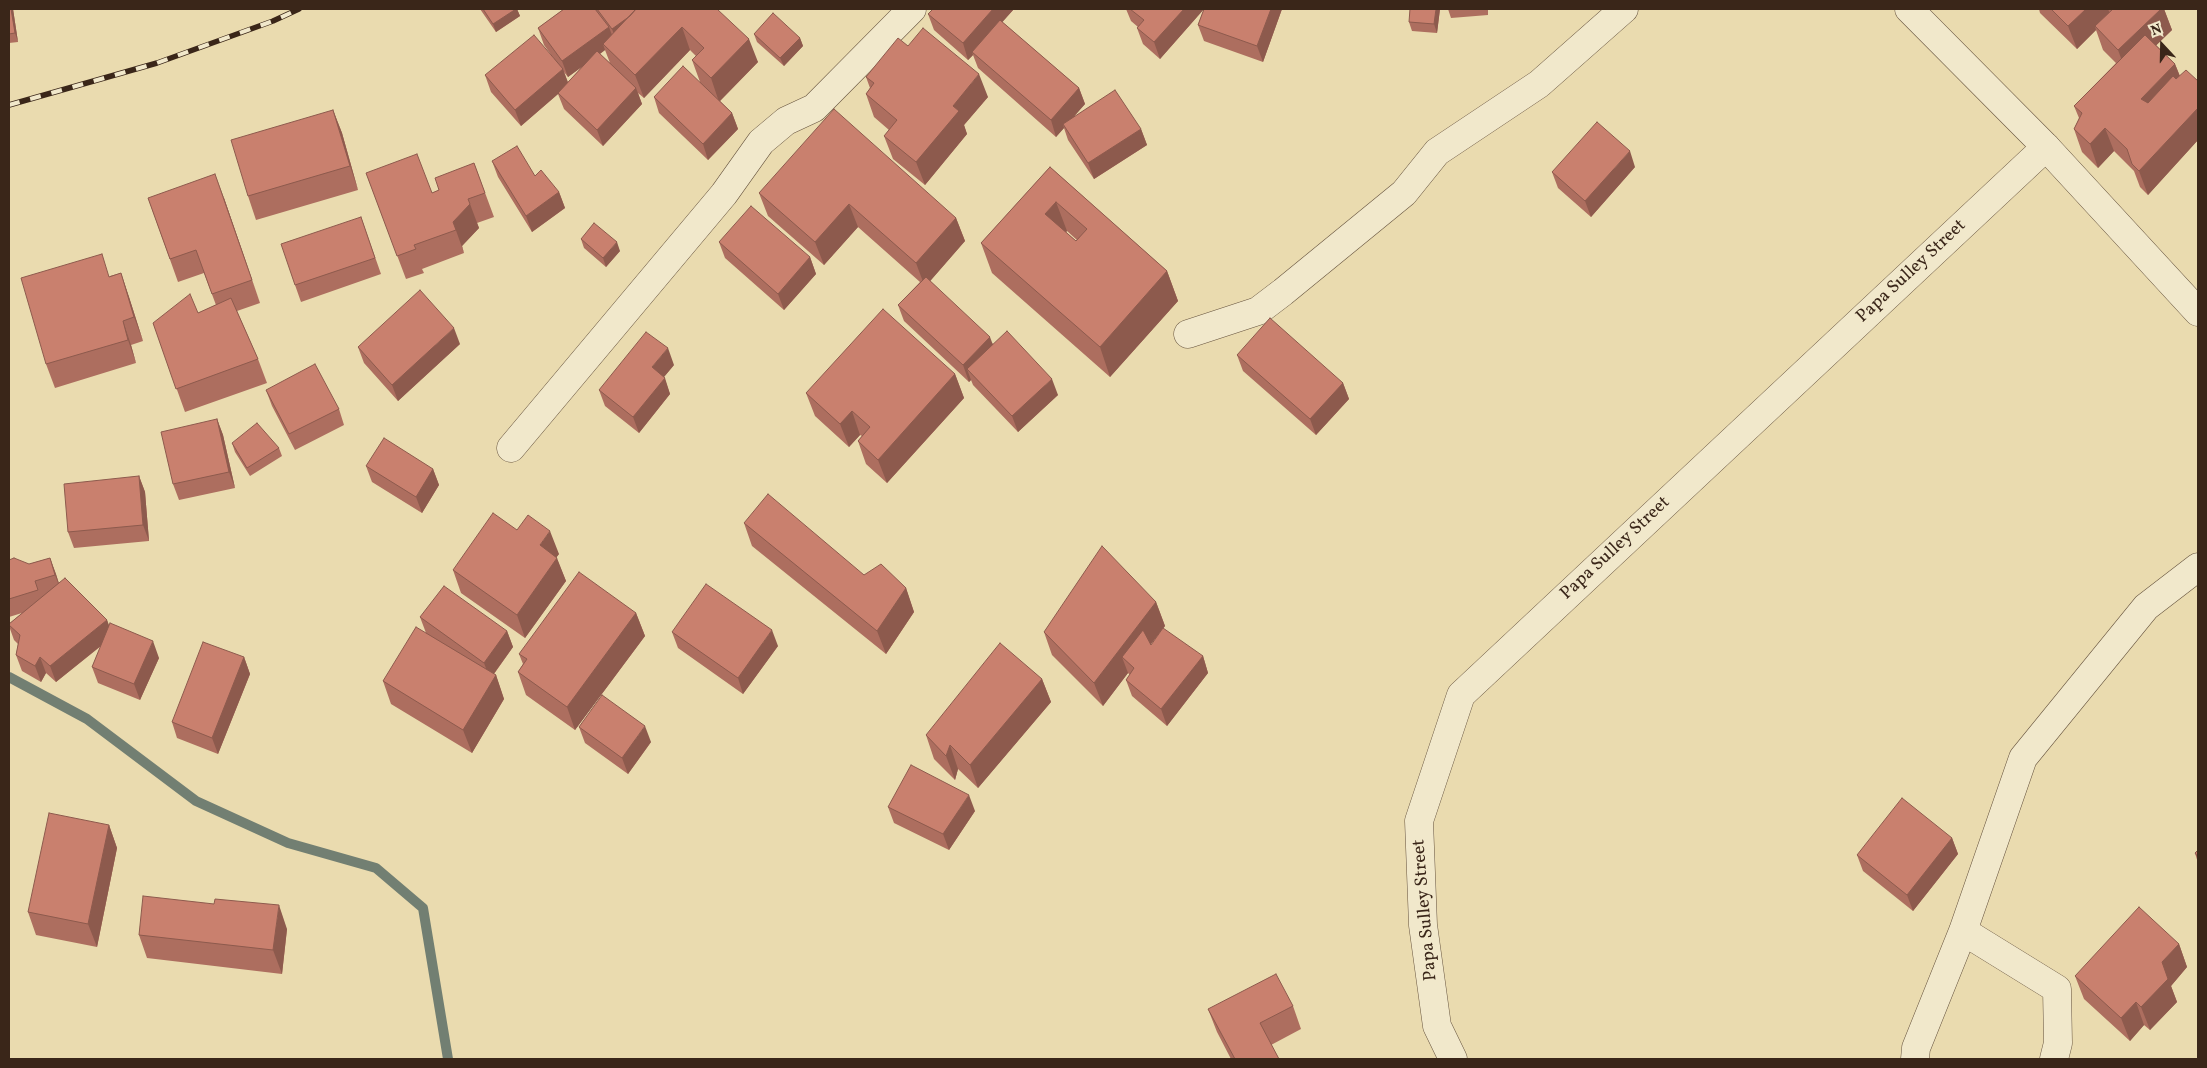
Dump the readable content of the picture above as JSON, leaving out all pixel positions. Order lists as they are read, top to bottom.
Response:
{
  "streets": {
    "street": ["Papa Sulley Street"]
  },
  "north": "top"
}
